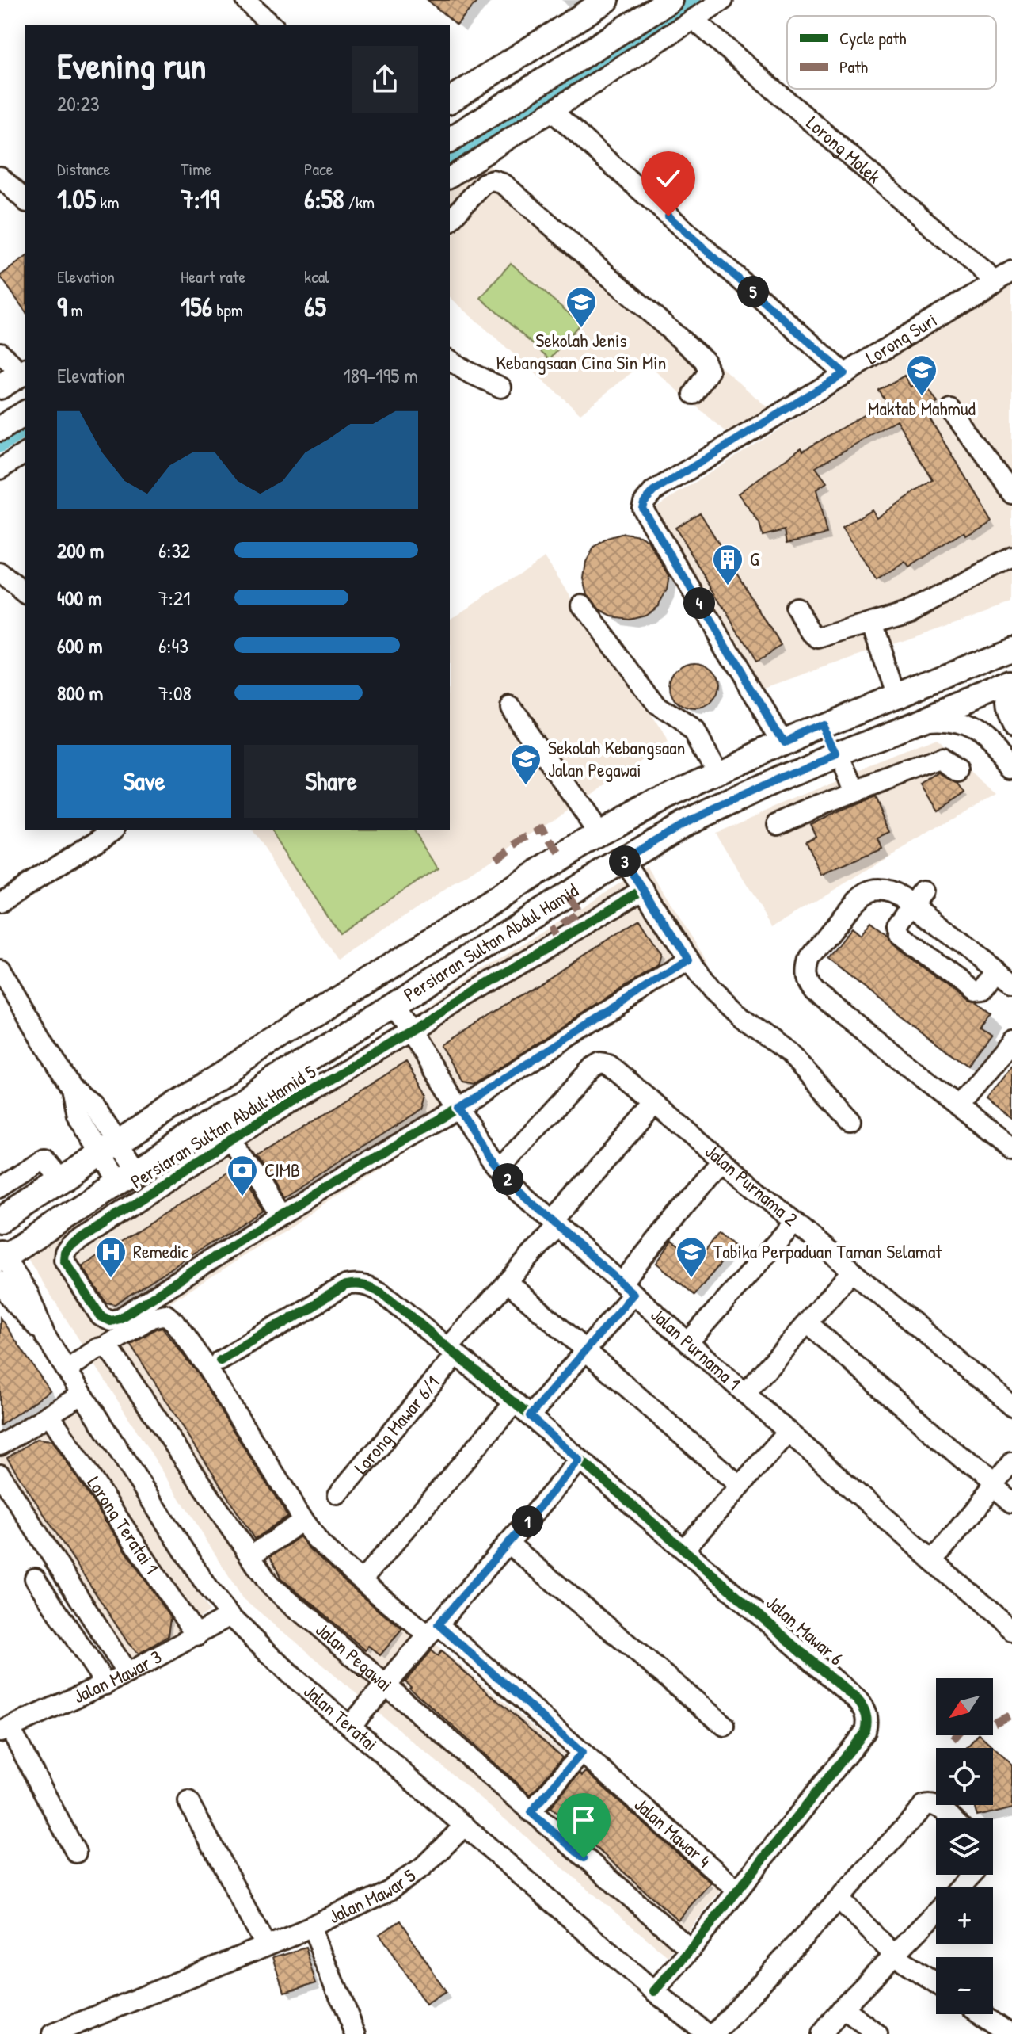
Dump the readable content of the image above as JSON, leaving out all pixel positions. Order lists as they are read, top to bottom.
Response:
{
  "streets": {
    "main road": ["Persiaran Sultan Abdul Hamid"],
    "street": [
      "Lorong Molek",
      "Lorong Suri",
      "Persiaran Sultan Abdul Hamid 5",
      "Jalan Purnama 2",
      "Jalan Purnama 1",
      "Lorong Mawar 6/1",
      "Lorong Teratai 1",
      "Jalan Mawar 6",
      "Jalan Pegawai",
      "Jalan Mawar 3",
      "Jalan Teratai",
      "Jalan Mawar 4",
      "Jalan Mawar 5"
    ]
  },
  "crossings": [
    ["Lorong Molek", "Lorong Suri"],
    ["Lorong Suri", "Persiaran Sultan Abdul Hamid"],
    ["Persiaran Sultan Abdul Hamid", "Jalan Purnama 1"],
    ["Persiaran Sultan Abdul Hamid", "Jalan Teratai"],
    ["Persiaran Sultan Abdul Hamid 5", "Jalan Purnama 1"],
    ["Jalan Purnama 2", "Jalan Purnama 1"],
    ["Jalan Purnama 2", "Lorong Mawar 6/1"],
    ["Jalan Purnama 1", "Lorong Mawar 6/1"],
    ["Lorong Mawar 6/1", "Jalan Mawar 6"],
    ["Lorong Teratai 1", "Jalan Mawar 3"],
    ["Jalan Mawar 6", "Jalan Pegawai"],
    ["Jalan Mawar 6", "Jalan Teratai"],
    ["Jalan Mawar 6", "Jalan Mawar 4"],
    ["Jalan Pegawai", "Jalan Mawar 4"],
    ["Jalan Mawar 3", "Jalan Teratai"],
    ["Jalan Teratai", "Jalan Mawar 5"]
  ],
  "places": {
    "school or university": [
      "Sekolah Jenis Kebangsaan Cina Sin Min",
      "Maktab Mahmud",
      "Sekolah Kebangsaan Jalan Pegawai",
      "Tabika Perpaduan Taman Selamat"
    ],
    "building": ["G"],
    "bank": ["CIMB"],
    "hospital": ["Remedic"]
  },
  "legend": ["Cycle path", "Path"],
  "north": "bottom left",
  "page": {
    "heading": ["Evening run", "20:23"],
    "stats": [
      ["Distance", "1.05 km"],
      ["Time", "7:19"],
      ["Pace", "6:58 /km"],
      ["Elevation", "9 m"],
      ["Heart rate", "156 bpm"],
      ["kcal", "65"]
    ],
    "pins": [
      "5",
      "4",
      "3",
      "2",
      "1"
    ],
    "chart": ["Elevation", "189–195 m"],
    "list": [
      {
        "name": "200 m",
        "note": "6:32"
      },
      {
        "name": "400 m",
        "note": "7:21"
      },
      {
        "name": "600 m",
        "note": "6:43"
      },
      {
        "name": "800 m",
        "note": "7:08"
      }
    ],
    "buttons": ["Save", "Share"],
    "map_buttons": ["+", "−"]
  }
}
